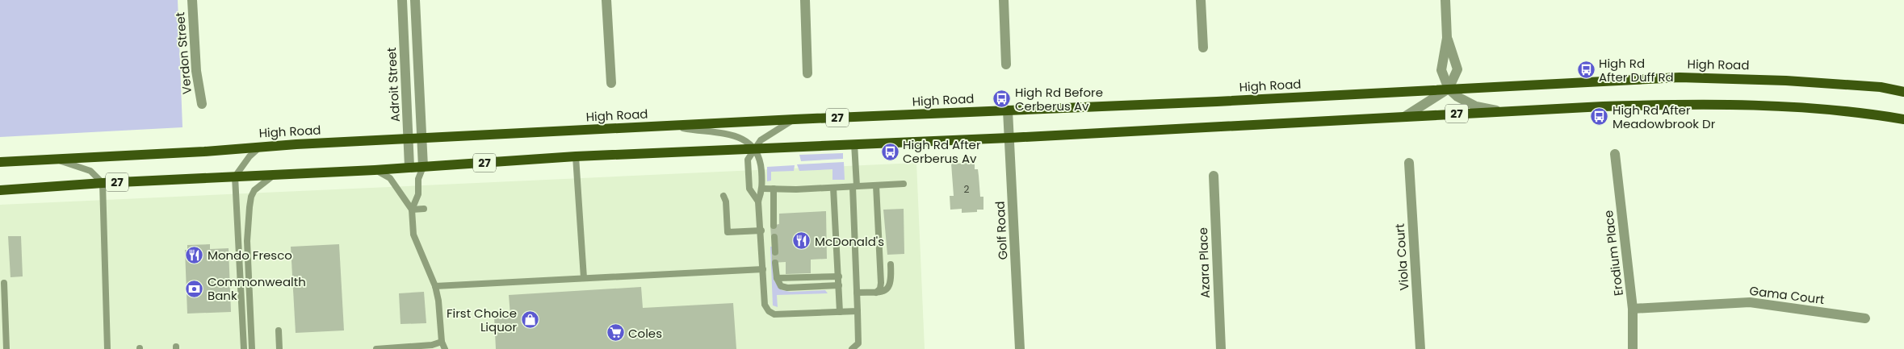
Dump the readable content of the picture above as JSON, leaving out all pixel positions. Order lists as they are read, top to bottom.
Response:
{
  "streets": {
    "main road": ["High Road", "27"],
    "street": [
      "Verdon Street",
      "Adroit Street",
      "Golf Road",
      "Erodium Place",
      "Viola Court",
      "Azara Place",
      "Gama Court"
    ]
  },
  "crossings": [
    ["High Road", "Adroit Street"],
    ["High Road", "27"],
    ["High Road", "Golf Road"],
    ["Adroit Street", "27"],
    ["27", "Golf Road"],
    ["Erodium Place", "Gama Court"]
  ],
  "places": {
    "bus stop": [
      "High Rd After Duff Rd",
      "High Rd Before Cerberus Av",
      "High Rd After Meadowbrook Dr",
      "High Rd After Cerberus Av"
    ],
    "restaurant": ["McDonald's", "Mondo Fresco"],
    "bank": ["Commonwealth Bank"],
    "shop": ["First Choice Liquor"],
    "supermarket": ["Coles"]
  },
  "house_numbers": ["2"]
}
